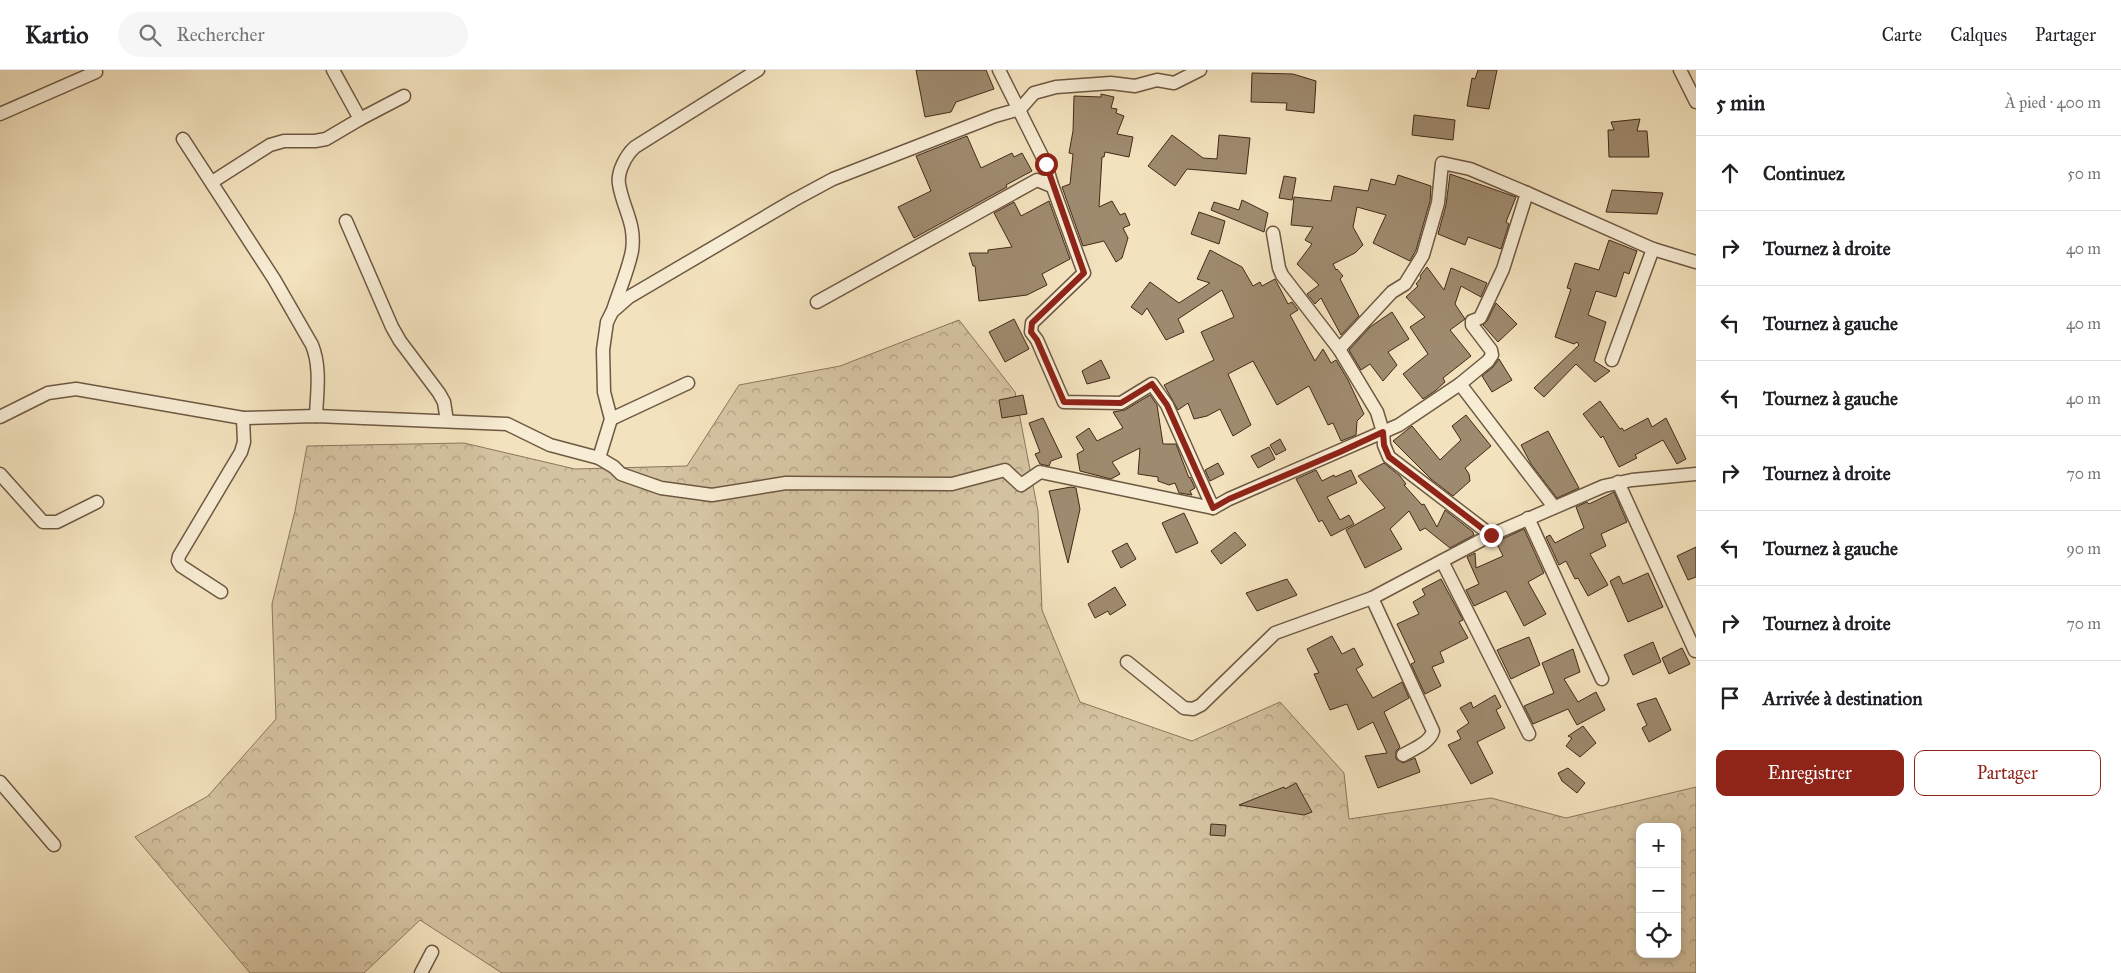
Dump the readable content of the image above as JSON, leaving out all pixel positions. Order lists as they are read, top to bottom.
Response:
{
  "page": {
    "header": "Kartio",
    "search": "Rechercher",
    "nav": ["Carte", "Calques", "Partager"],
    "heading": ["5 min", "À pied · 400 m"],
    "list": [
      ["Continuez", "50 m"],
      ["Tournez à droite", "40 m"],
      ["Tournez à gauche", "40 m"],
      ["Tournez à gauche", "40 m"],
      ["Tournez à droite", "70 m"],
      ["Tournez à gauche", "90 m"],
      ["Tournez à droite", "70 m"],
      "Arrivée à destination"
    ],
    "buttons": ["Enregistrer", "Partager"],
    "map_buttons": ["+", "−"]
  }
}
